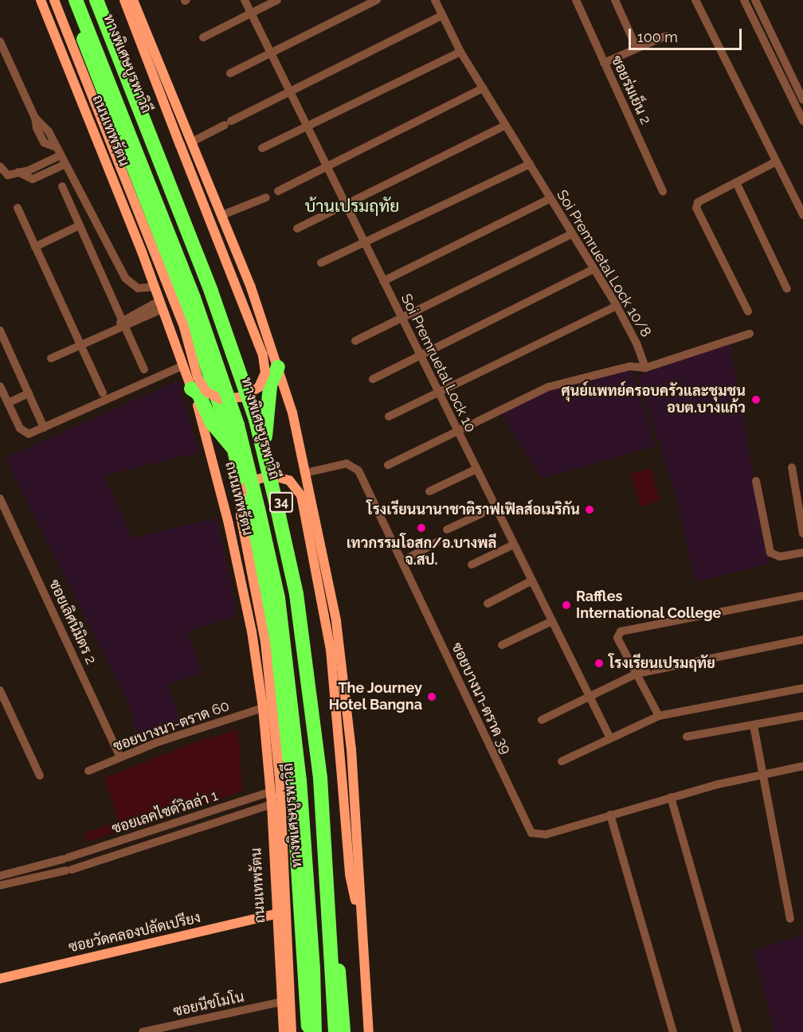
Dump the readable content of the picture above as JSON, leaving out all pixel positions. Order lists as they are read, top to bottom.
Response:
{
  "streets": {
    "highway": ["ทางพิเศษบูรพาวิถี", "ถนนเทพรัตน", "34"],
    "main road": ["ซอยวัดคลองปลัดเปรียง"],
    "street": [
      "ซอยร่มเย็น 2",
      "Soi Premruetal Lock 10/8",
      "Soi Premruetal Lock 10",
      "ซอยเลิศนิมิตร 2",
      "ซอยบางนา-ตราด 39",
      "ซอยบางนา-ตราด 60",
      "ซอยเลคไซด์วิลล่า 1",
      "ซอยนีชโมโน"
    ]
  },
  "crossings": [
    ["ถนนเทพรัตน", "ซอยบางนา-ตราด 60"],
    ["ถนนเทพรัตน", "ซอยเลคไซด์วิลล่า 1"],
    ["ถนนเทพรัตน", "ซอยวัดคลองปลัดเปรียง"],
    ["ถนนเทพรัตน", "ซอยนีชโมโน"],
    ["34", "ซอยบางนา-ตราด 39"],
    ["ซอยเลิศนิมิตร 2", "ซอยบางนา-ตราด 60"]
  ],
  "districts": ["บ้านเปรมฤทัย"],
  "places": [
    "ศุนย์แพทย์ครอบครัวและชุมชน อบต.บางแก้ว",
    "โรงเรียนนานาชาติราฟเฟิลส์อเมริกัน",
    "เทวกรรมโอสก/อ.บางพลี จ.สป.",
    "Raffles International College",
    "โรงเรียนเปรมฤทัย",
    "The Journey Hotel Bangna"
  ],
  "scale_bar": "100 m"
}
